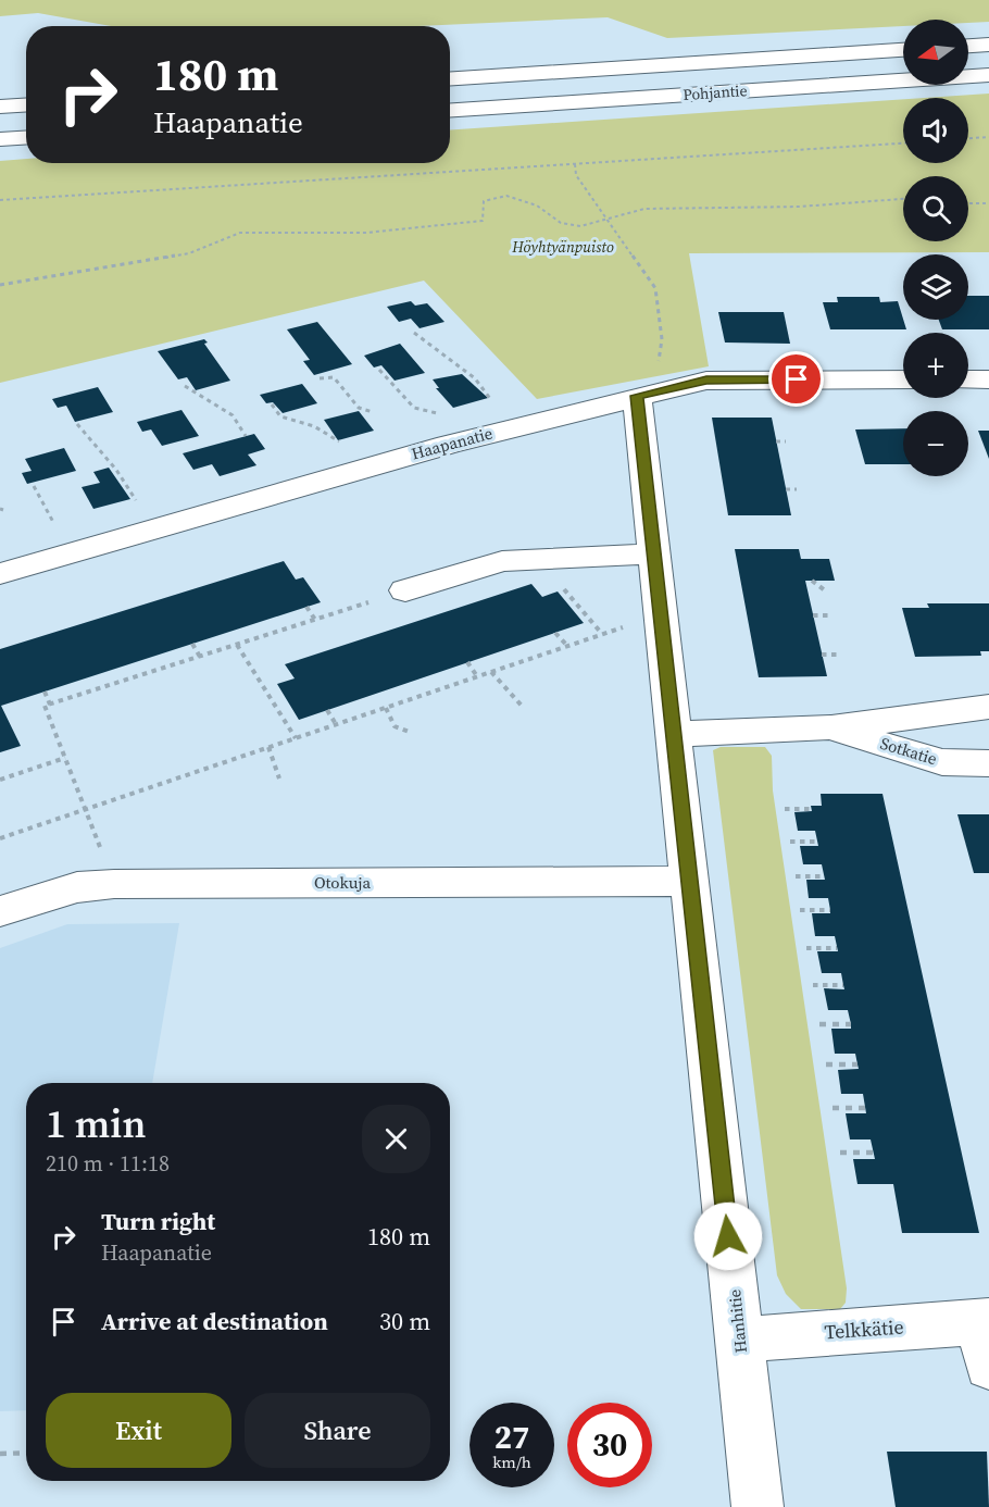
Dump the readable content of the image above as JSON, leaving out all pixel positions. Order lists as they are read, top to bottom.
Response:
{
  "streets": {
    "main road": [
      "Pohjantie",
      "Haapanatie",
      "Sotkatie",
      "Otokuja",
      "Hanhitie",
      "Telkkätie"
    ]
  },
  "crossings": [
    ["Haapanatie", "Hanhitie"],
    ["Sotkatie", "Hanhitie"],
    ["Otokuja", "Hanhitie"],
    ["Hanhitie", "Telkkätie"]
  ],
  "parks": ["Höyhtyänpuisto"],
  "north": "left",
  "page": {
    "map_buttons": ["+", "−"],
    "turn": ["180 m", "Haapanatie"],
    "heading": ["1 min", "210 m · 11:18"],
    "list": [
      {
        "name": "Turn right",
        "note": "Haapanatie",
        "value": "180 m"
      },
      {
        "name": "Arrive at destination",
        "value": "30 m"
      }
    ],
    "buttons": ["Exit", "Share"],
    "speed": "27 km/h",
    "limit": "30"
  }
}
